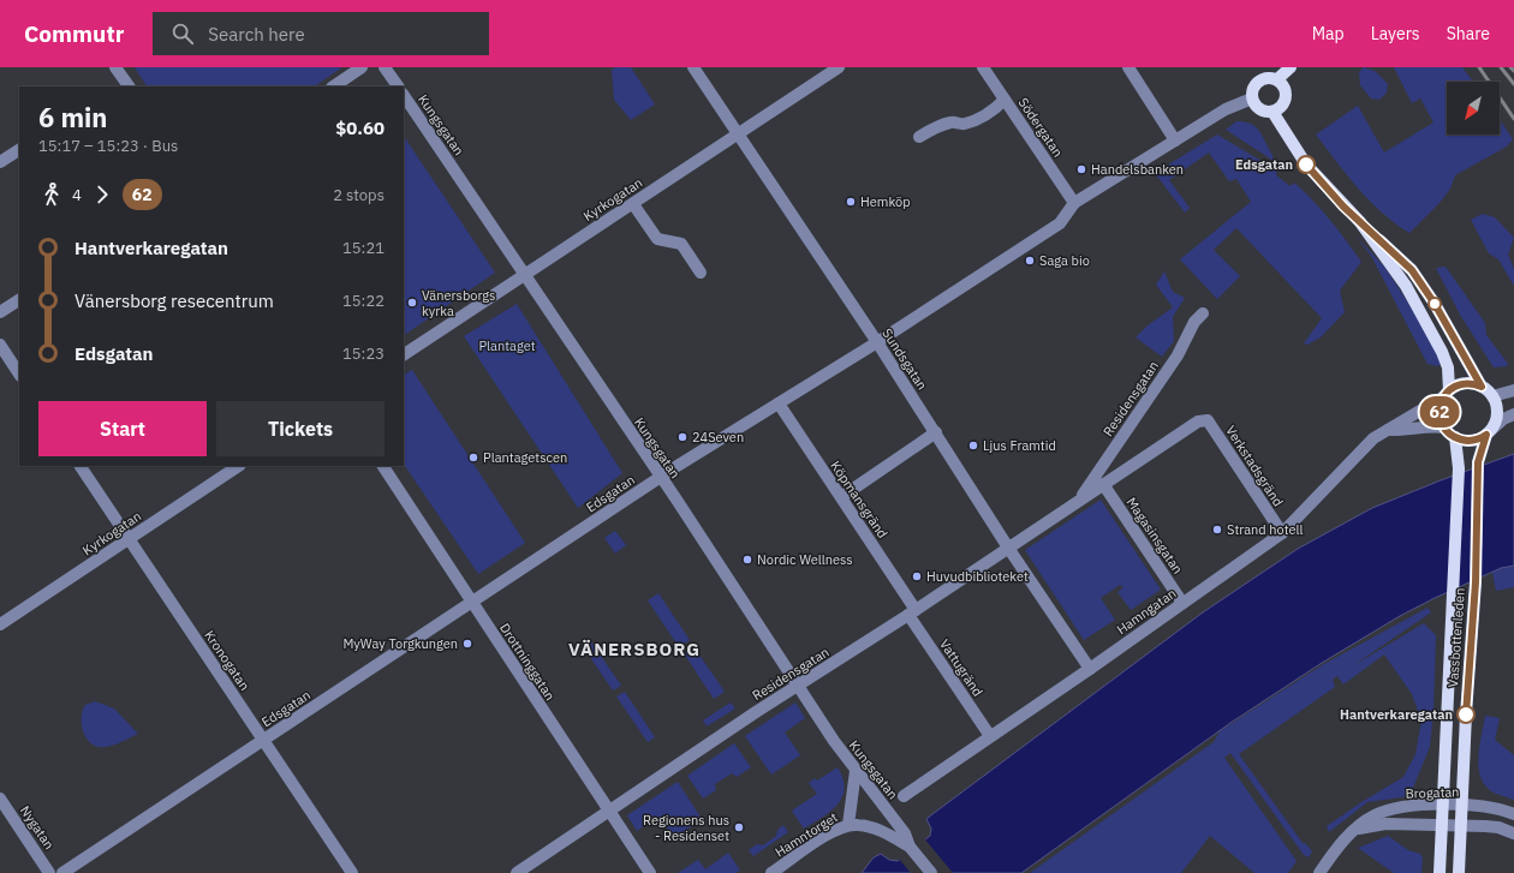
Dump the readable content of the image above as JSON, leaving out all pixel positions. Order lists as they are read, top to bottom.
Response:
{
  "streets": {
    "main road": ["Vassbottenleden"],
    "street": [
      "Kungsgatan",
      "Södergatan",
      "Kyrkogatan",
      "Sundsgatan",
      "Residensgatan",
      "Verkstadsgränd",
      "Edsgatan",
      "Köpmansgränd",
      "Magasinsgatan",
      "Hamngatan",
      "Kronogatan",
      "Drottninggatan",
      "Vattugränd",
      "Brogatan",
      "Nygatan",
      "Hamntorget"
    ]
  },
  "crossings": [
    ["Kungsgatan", "Kyrkogatan"],
    ["Kungsgatan", "Residensgatan"],
    ["Kungsgatan", "Edsgatan"],
    ["Kungsgatan", "Hamntorget"],
    ["Södergatan", "Edsgatan"],
    ["Kyrkogatan", "Sundsgatan"],
    ["Kyrkogatan", "Kronogatan"],
    ["Sundsgatan", "Residensgatan"],
    ["Sundsgatan", "Edsgatan"],
    ["Sundsgatan", "Hamngatan"],
    ["Residensgatan", "Verkstadsgränd"],
    ["Residensgatan", "Köpmansgränd"],
    ["Residensgatan", "Magasinsgatan"],
    ["Residensgatan", "Drottninggatan"],
    ["Residensgatan", "Vattugränd"],
    ["Verkstadsgränd", "Magasinsgatan"],
    ["Verkstadsgränd", "Hamngatan"],
    ["Edsgatan", "Köpmansgränd"],
    ["Edsgatan", "Kronogatan"],
    ["Edsgatan", "Drottninggatan"],
    ["Köpmansgränd", "Vattugränd"],
    ["Magasinsgatan", "Hamngatan"],
    ["Hamngatan", "Vassbottenleden"],
    ["Hamngatan", "Vattugränd"],
    ["Vassbottenleden", "Brogatan"]
  ],
  "districts": ["VÄNERSBORG"],
  "parks": ["Plantaget"],
  "places": [
    "Edsgatan",
    "Handelsbanken",
    "Hemköp",
    "Saga bio",
    "Vänersborgs kyrka",
    "24Seven",
    "Ljus Framtid",
    "Plantagetscen",
    "Strand hotell",
    "Nordic Wellness",
    "Huvudbiblioteket",
    "MyWay Torgkungen",
    "Hantverkaregatan",
    "Regionens hus - Residenset"
  ],
  "lines": ["bus line 62"],
  "north": "bottom left",
  "page": {
    "header": "Commutr",
    "search": "Search here",
    "nav": ["Map", "Layers", "Share"],
    "on_map": "62",
    "heading": ["6 min", "15:17 – 15:23 · Bus", "$0.60"],
    "legs": ["4", "62", "2 stops"],
    "list": [
      {
        "name": "Hantverkaregatan",
        "value": "15:21"
      },
      {
        "name": "Vänersborg resecentrum",
        "value": "15:22"
      },
      {
        "name": "Edsgatan",
        "value": "15:23"
      }
    ],
    "buttons": ["Start", "Tickets"]
  }
}
